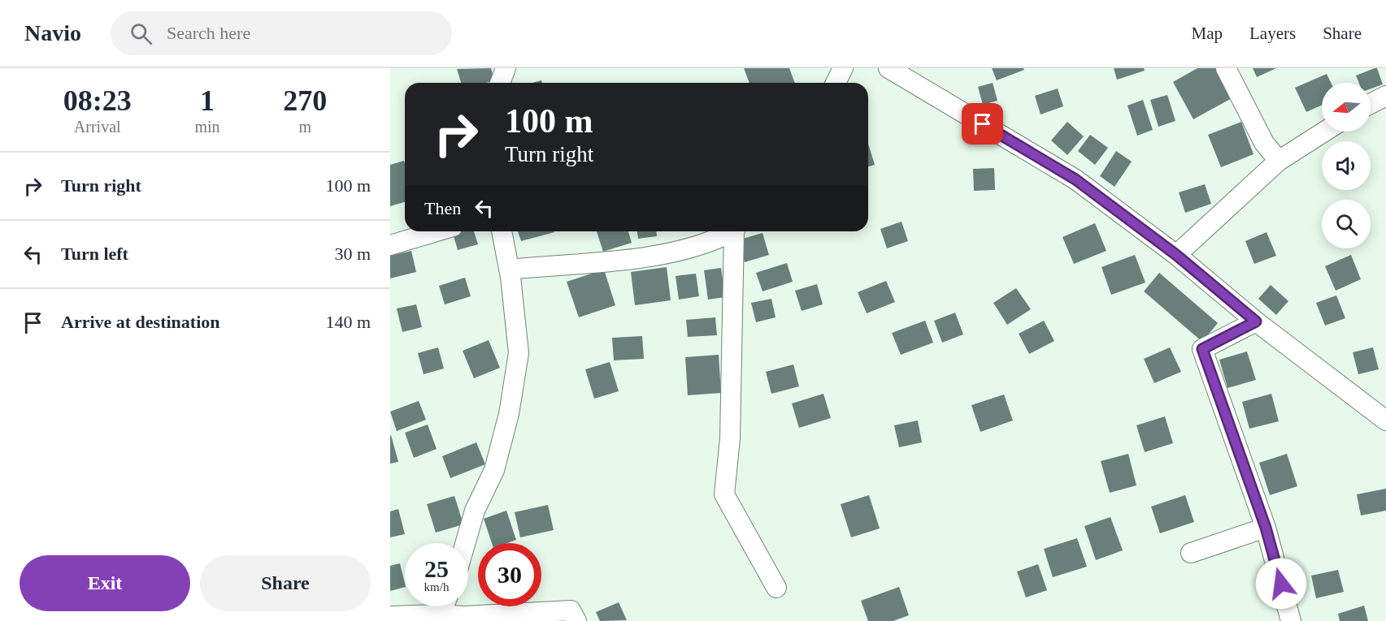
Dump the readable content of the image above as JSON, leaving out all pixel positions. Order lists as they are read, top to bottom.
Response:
{
  "north": "left",
  "page": {
    "header": "Navio",
    "search": "Search here",
    "nav": ["Map", "Layers", "Share"],
    "eta": [
      "08:23",
      "Arrival",
      "1",
      "min",
      "270",
      "m"
    ],
    "turn": ["100 m", "Turn right"],
    "list": [
      {
        "name": "Turn right",
        "value": "100 m"
      },
      {
        "name": "Turn left",
        "value": "30 m"
      },
      {
        "name": "Arrive at destination",
        "value": "140 m"
      }
    ],
    "then": "Then",
    "speed": "25 km/h",
    "limit": "30",
    "buttons": ["Exit", "Share"]
  }
}
